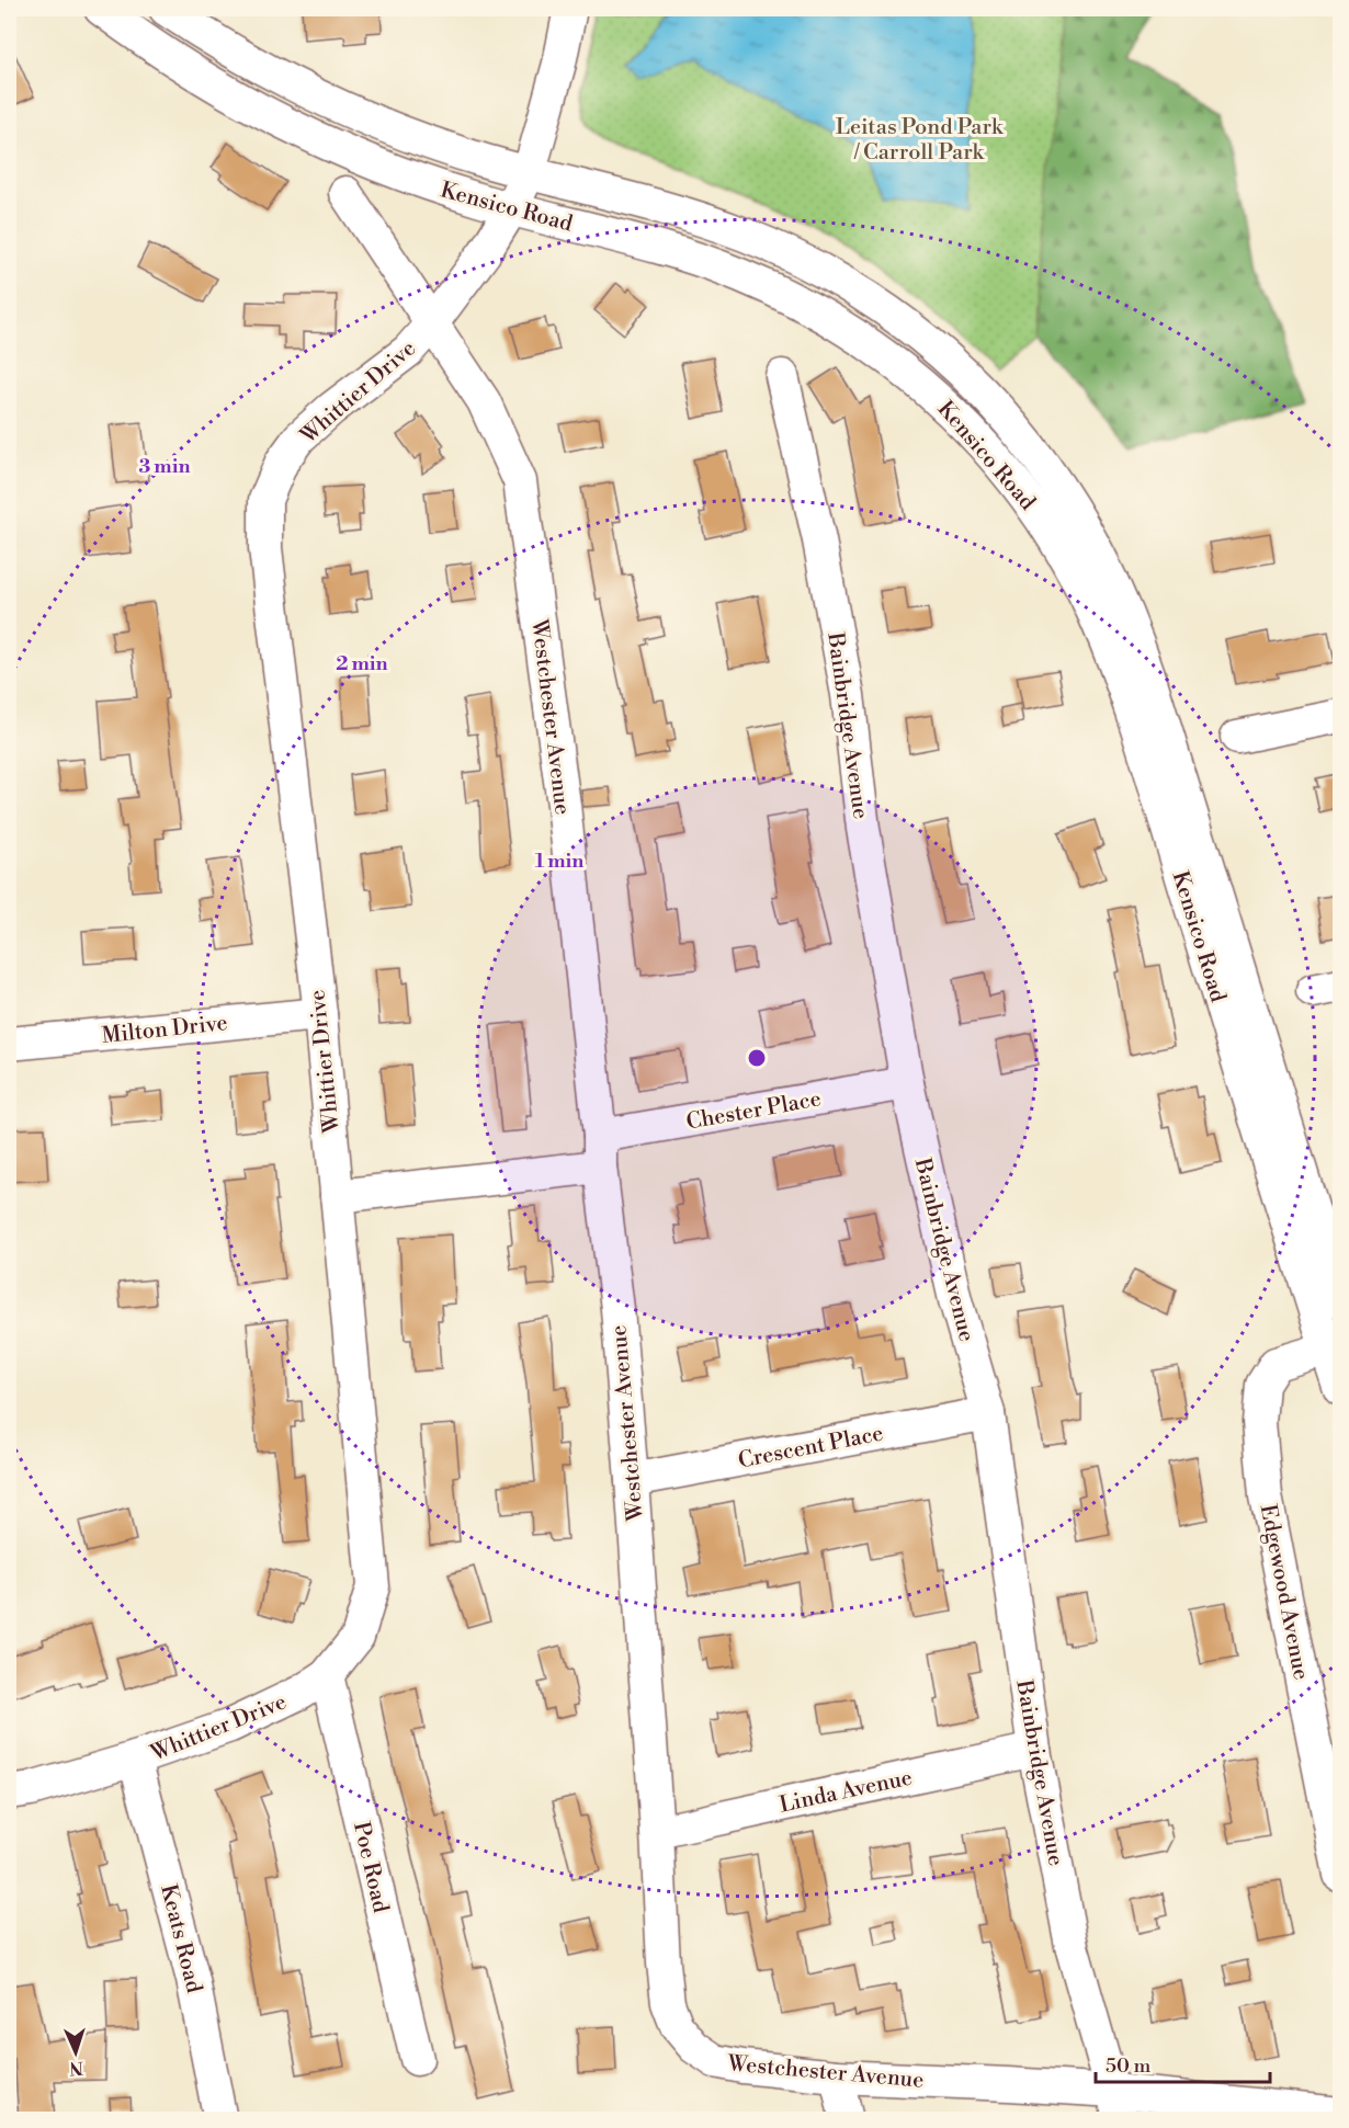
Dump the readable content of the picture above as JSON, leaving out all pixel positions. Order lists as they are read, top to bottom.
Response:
{
  "streets": {
    "street": [
      "Kensico Road",
      "Whittier Drive",
      "Westchester Avenue",
      "Bainbridge Avenue",
      "Milton Drive",
      "Chester Place",
      "Crescent Place",
      "Edgewood Avenue",
      "Linda Avenue",
      "Poe Road",
      "Keats Road"
    ]
  },
  "crossings": [
    ["Kensico Road", "Whittier Drive"],
    ["Kensico Road", "Edgewood Avenue"],
    ["Whittier Drive", "Westchester Avenue"],
    ["Whittier Drive", "Milton Drive"],
    ["Whittier Drive", "Chester Place"],
    ["Whittier Drive", "Poe Road"],
    ["Whittier Drive", "Keats Road"],
    ["Westchester Avenue", "Bainbridge Avenue"],
    ["Westchester Avenue", "Chester Place"],
    ["Westchester Avenue", "Crescent Place"],
    ["Westchester Avenue", "Linda Avenue"],
    ["Bainbridge Avenue", "Chester Place"],
    ["Bainbridge Avenue", "Crescent Place"],
    ["Bainbridge Avenue", "Linda Avenue"]
  ],
  "parks": ["Leitas Pond Park / Carroll Park"],
  "scale_bar": "50 m",
  "north": "bottom",
  "rings": ["3 min", "2 min", "1 min"]
}
